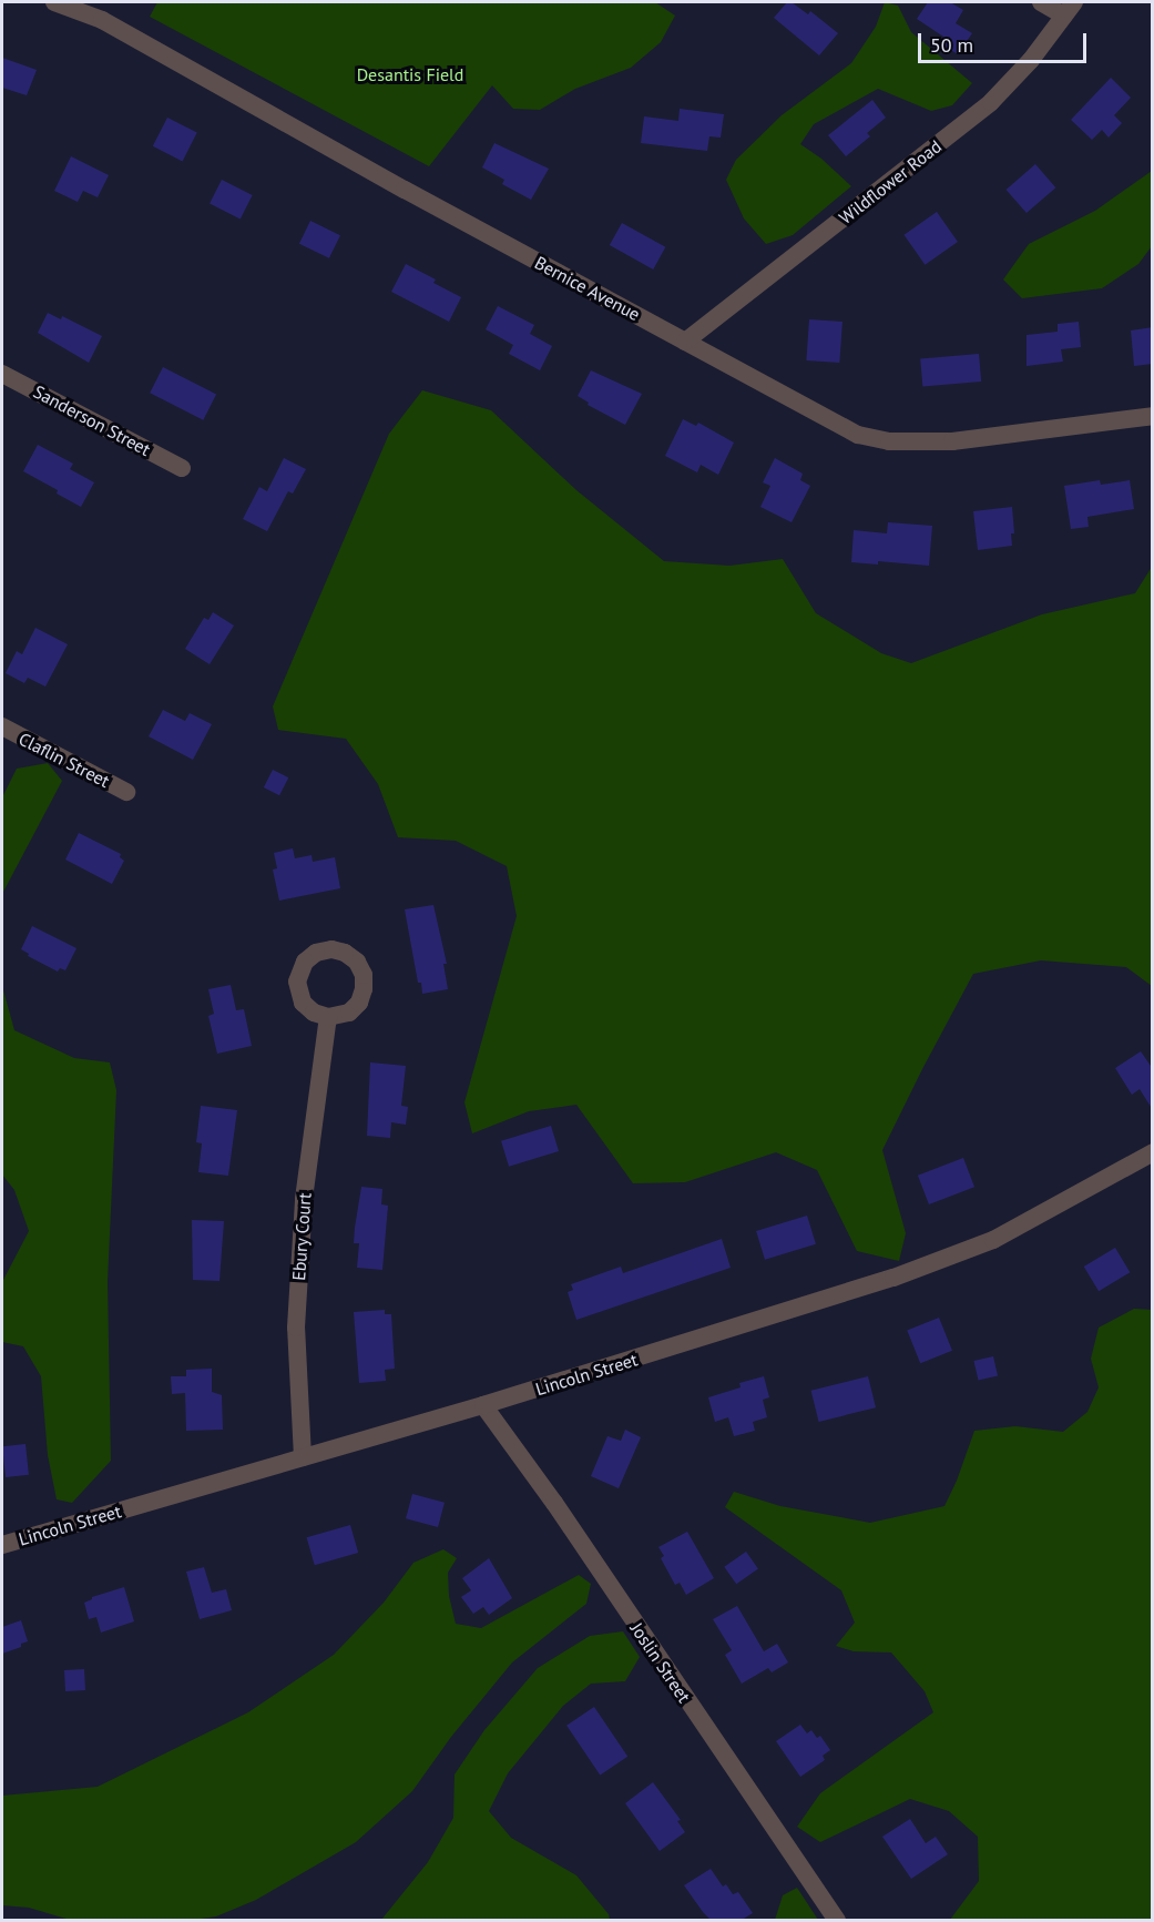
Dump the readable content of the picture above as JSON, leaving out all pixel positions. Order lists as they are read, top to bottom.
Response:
{
  "streets": {
    "street": [
      "Wildflower Road",
      "Bernice Avenue",
      "Sanderson Street",
      "Claflin Street",
      "Ebury Court",
      "Lincoln Street",
      "Joslin Street"
    ]
  },
  "crossings": [
    ["Wildflower Road", "Bernice Avenue"],
    ["Ebury Court", "Lincoln Street"],
    ["Lincoln Street", "Joslin Street"]
  ],
  "parks": ["Desantis Field"],
  "scale_bar": "50 m"
}
